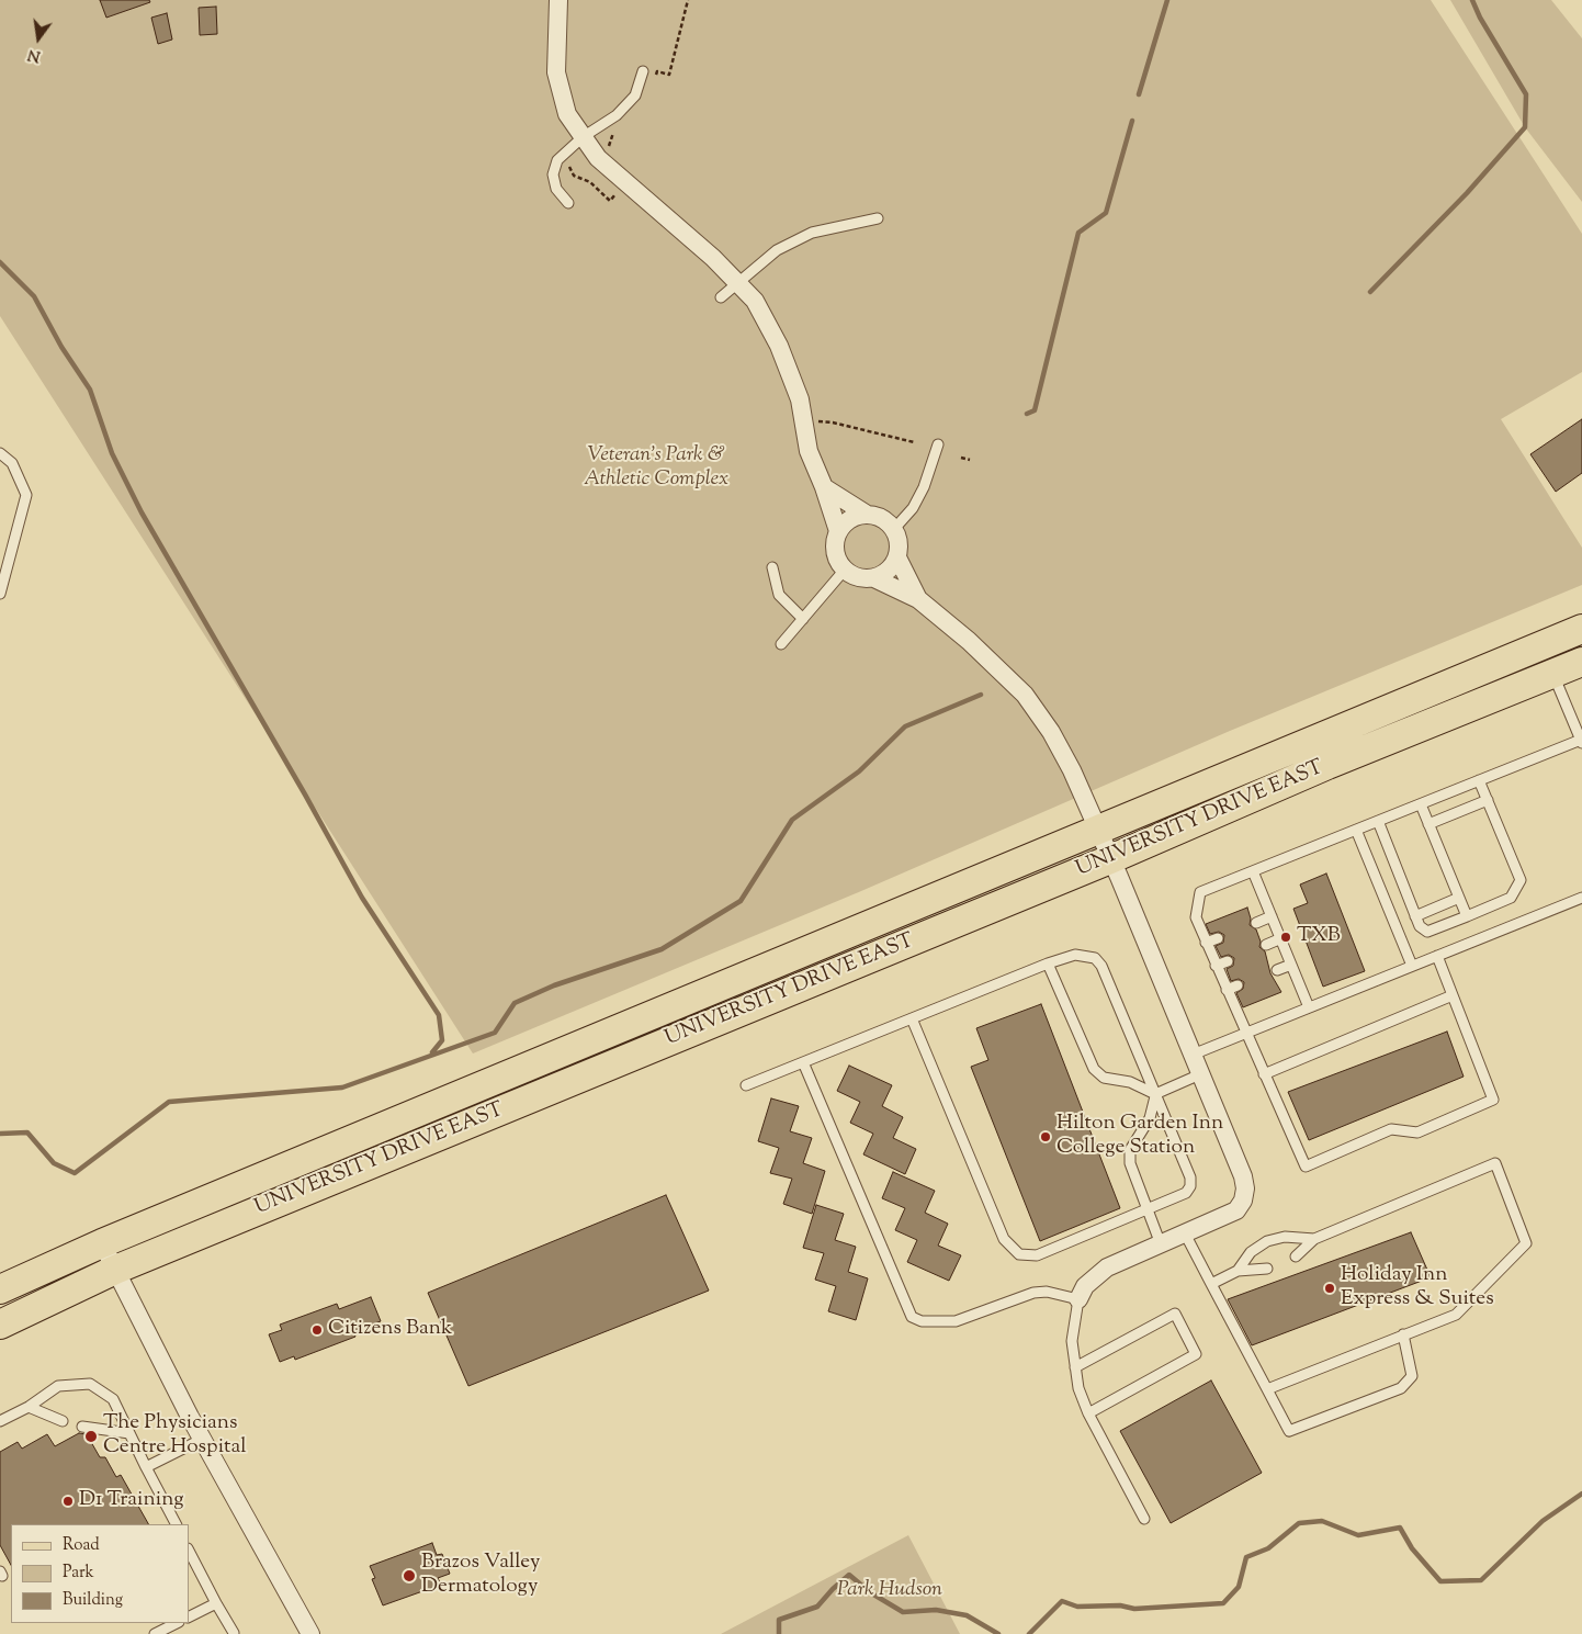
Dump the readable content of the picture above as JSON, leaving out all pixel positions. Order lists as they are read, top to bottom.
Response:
{
  "streets": {
    "main road": ["UNIVERSITY DRIVE EAST"]
  },
  "parks": ["Veteran's Park & Athletic Complex", "Park Hudson"],
  "places": [
    "TXB",
    "Hilton Garden Inn College Station",
    "Holiday Inn Express & Suites",
    "Citizens Bank",
    "The Physicians Centre Hospital",
    "D1 Training",
    "Brazos Valley Dermatology"
  ],
  "legend": ["Road", "Park", "Building"],
  "north": "bottom"
}
